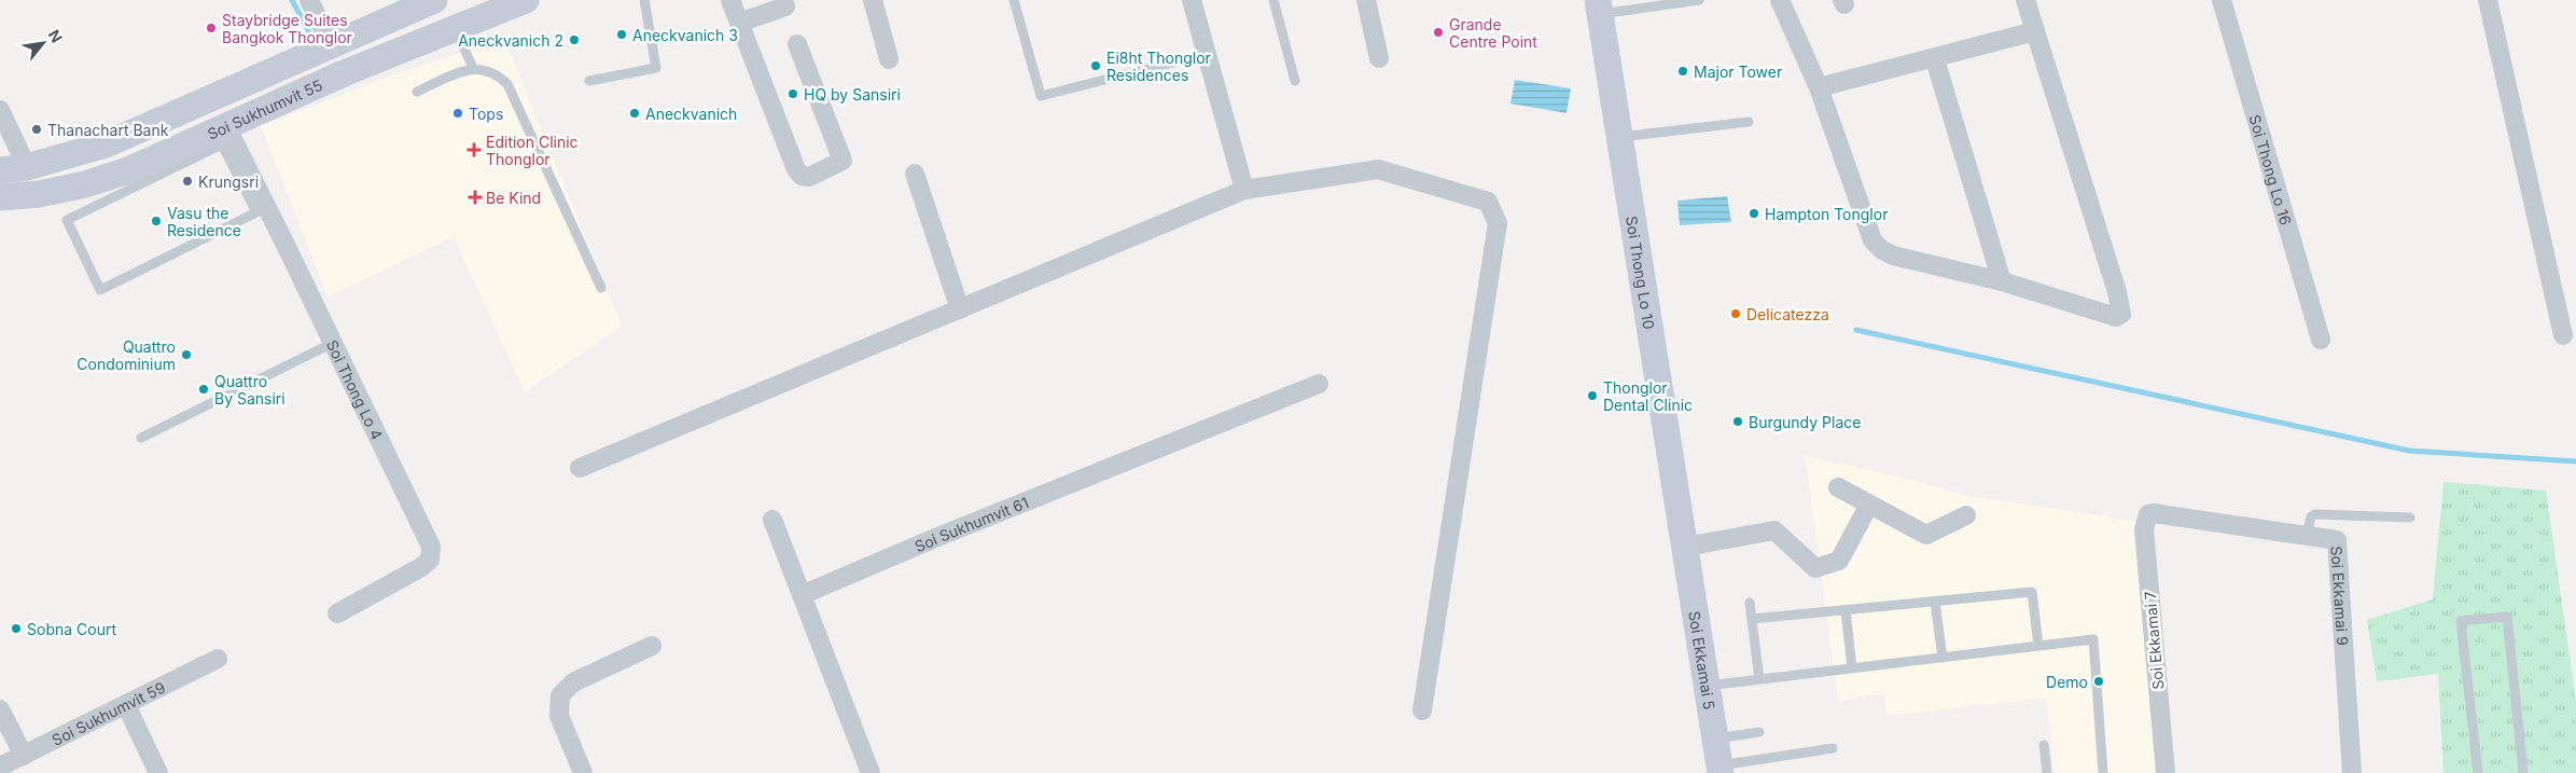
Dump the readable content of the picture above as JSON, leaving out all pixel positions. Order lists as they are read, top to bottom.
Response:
{
  "streets": {
    "main road": ["Soi Sukhumvit 55", "Soi Thong Lo 10", "Soi Ekkamai 5"],
    "street": [
      "Soi Thong Lo 16",
      "Soi Thong Lo 4",
      "Soi Sukhumvit 61",
      "Soi Ekkamai 9",
      "Soi Ekkamai 7",
      "Soi Sukhumvit 59"
    ]
  },
  "crossings": [
    ["Soi Sukhumvit 55", "Soi Thong Lo 4"],
    ["Soi Thong Lo 10", "Soi Ekkamai 5"],
    ["Soi Ekkamai 9", "Soi Ekkamai 7"]
  ],
  "places": {
    "other": [
      "Staybridge Suites Bangkok Thonglor",
      "Grande Centre Point",
      "Aneckvanich 3",
      "Aneckvanich 2",
      "Ei8ht Thonglor Residences",
      "Major Tower",
      "HQ by Sansiri",
      "Tops",
      "Aneckvanich",
      "Thanachart Bank",
      "Krungsri",
      "Hampton Tonglor",
      "Vasu the Residence",
      "Delicatezza",
      "Quattro Condominium",
      "Quattro By Sansiri",
      "Thonglor Dental Clinic",
      "Burgundy Place",
      "Sobna Court",
      "Demo"
    ],
    "health": ["Edition Clinic Thonglor", "Be Kind"]
  },
  "north": "top right"
}
